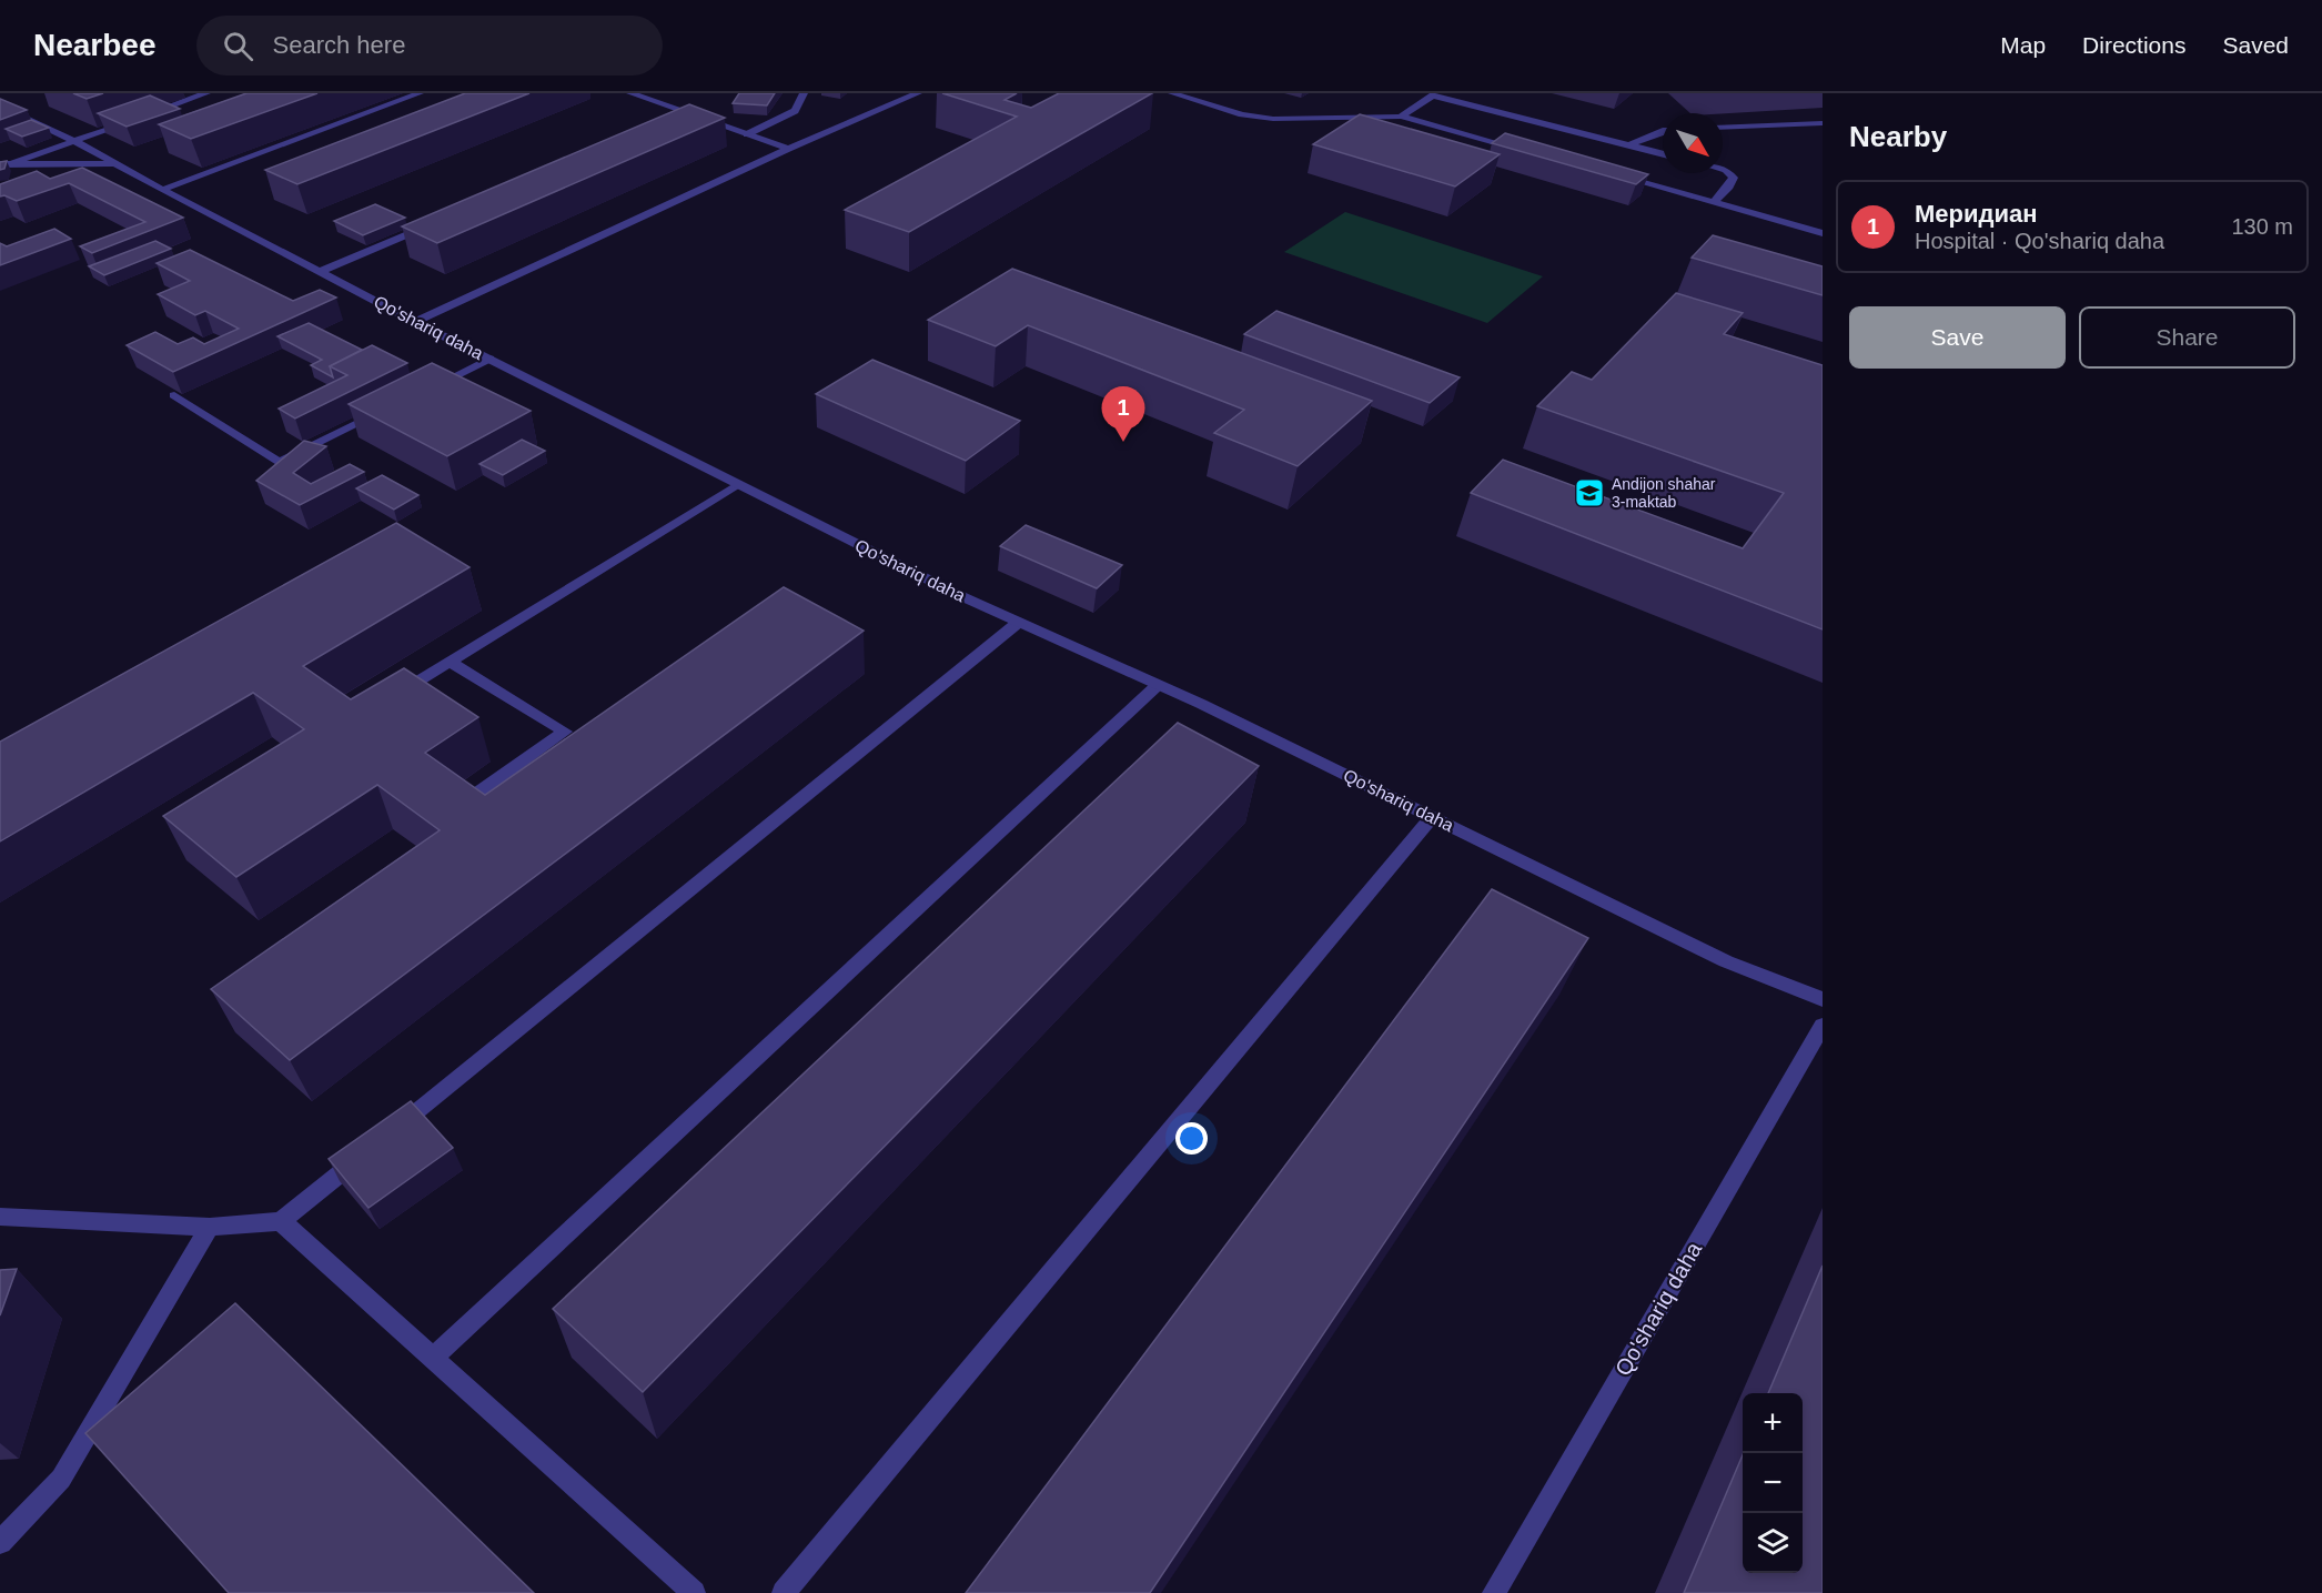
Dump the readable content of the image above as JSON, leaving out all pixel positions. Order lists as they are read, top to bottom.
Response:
{
  "streets": {
    "street": ["Qo'shariq daha"]
  },
  "places": {
    "school or university": ["Andijon shahar 3-maktab"]
  },
  "north": "bottom right",
  "page": {
    "header": "Nearbee",
    "search": "Search here",
    "nav": ["Map", "Directions", "Saved"],
    "heading": "Nearby",
    "list": [
      {
        "mark": "1",
        "name": "Меридиан",
        "note": "Hospital · Qo'shariq daha",
        "value": "130 m"
      }
    ],
    "buttons": ["Save", "Share"],
    "pins": "1",
    "map_buttons": ["+", "−"]
  }
}
